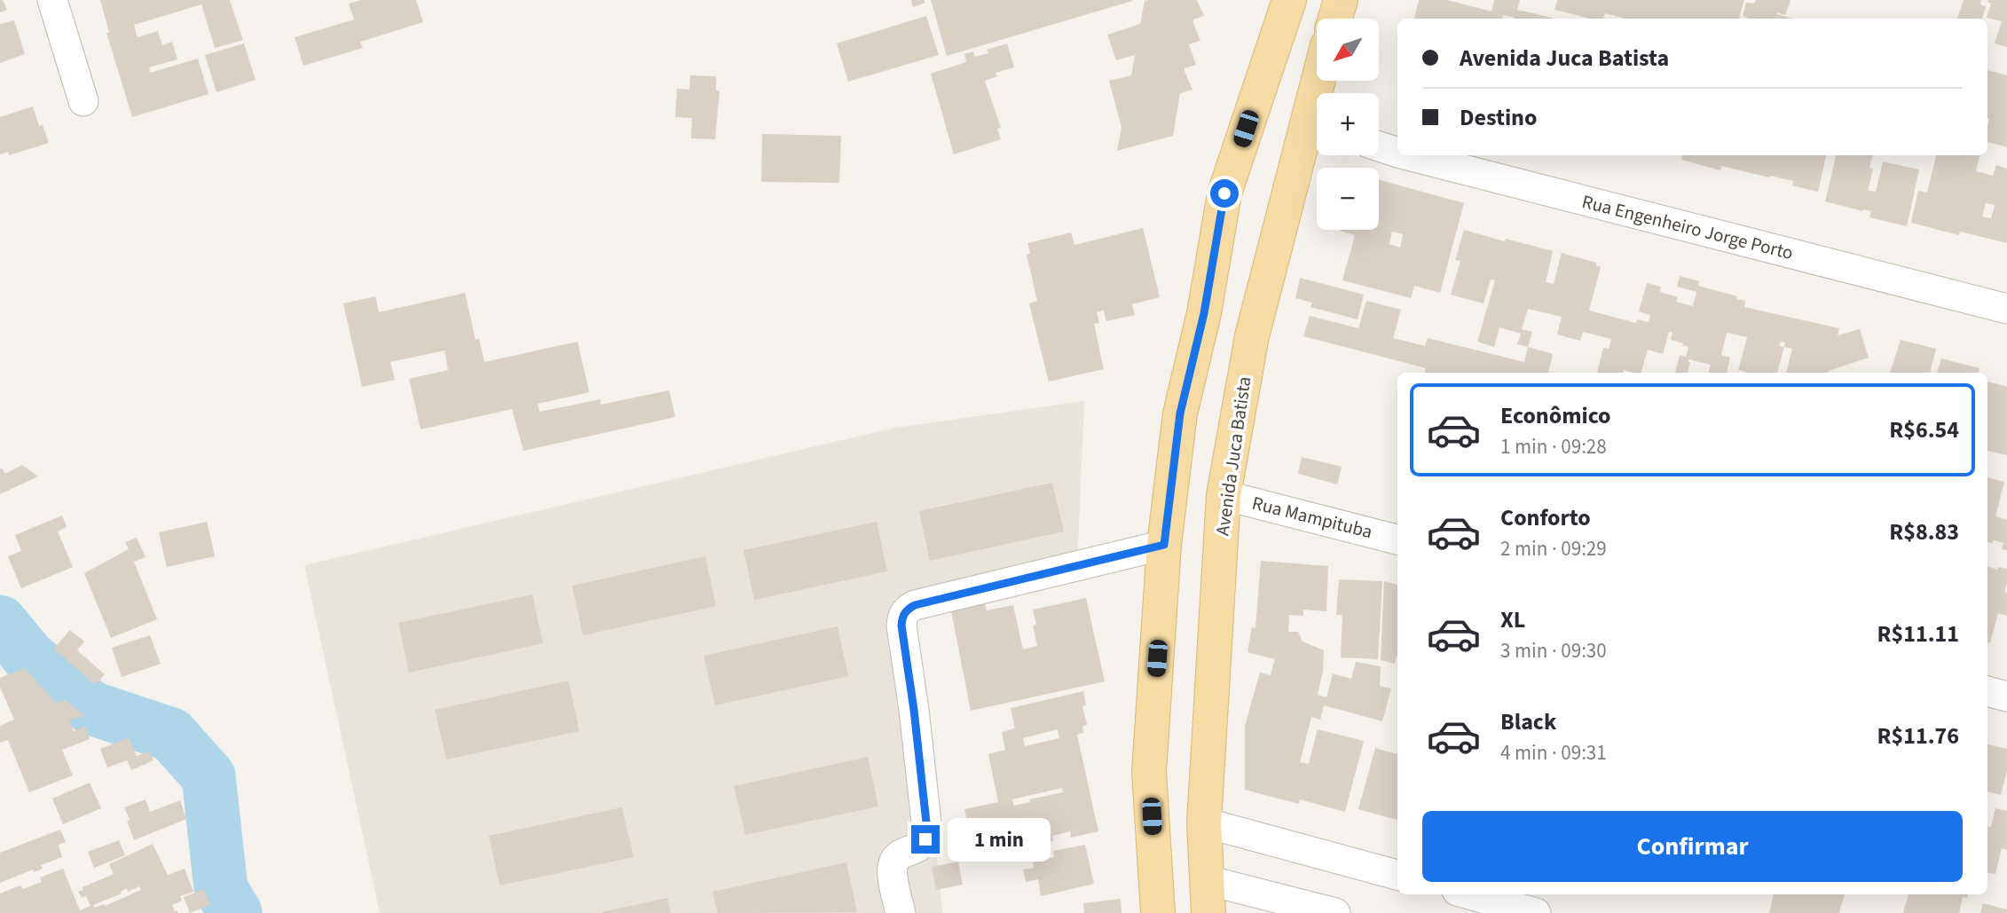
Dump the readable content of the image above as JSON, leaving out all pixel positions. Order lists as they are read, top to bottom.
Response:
{
  "streets": {
    "main road": ["Avenida Juca Batista"],
    "street": ["Rua Engenheiro Jorge Porto", "Rua Mampituba"]
  },
  "crossings": [
    ["Avenida Juca Batista", "Rua Mampituba"]
  ],
  "north": "bottom left",
  "page": {
    "map_buttons": ["+", "−"],
    "banner": ["Avenida Juca Batista", "Destino"],
    "list": [
      {
        "name": "Econômico",
        "note": "1 min · 09:28",
        "value": "R$6.54"
      },
      {
        "name": "Conforto",
        "note": "2 min · 09:29",
        "value": "R$8.83"
      },
      {
        "name": "XL",
        "note": "3 min · 09:30",
        "value": "R$11.11"
      },
      {
        "name": "Black",
        "note": "4 min · 09:31",
        "value": "R$11.76"
      }
    ],
    "buttons": "Confirmar",
    "bubble": "1 min"
  }
}
